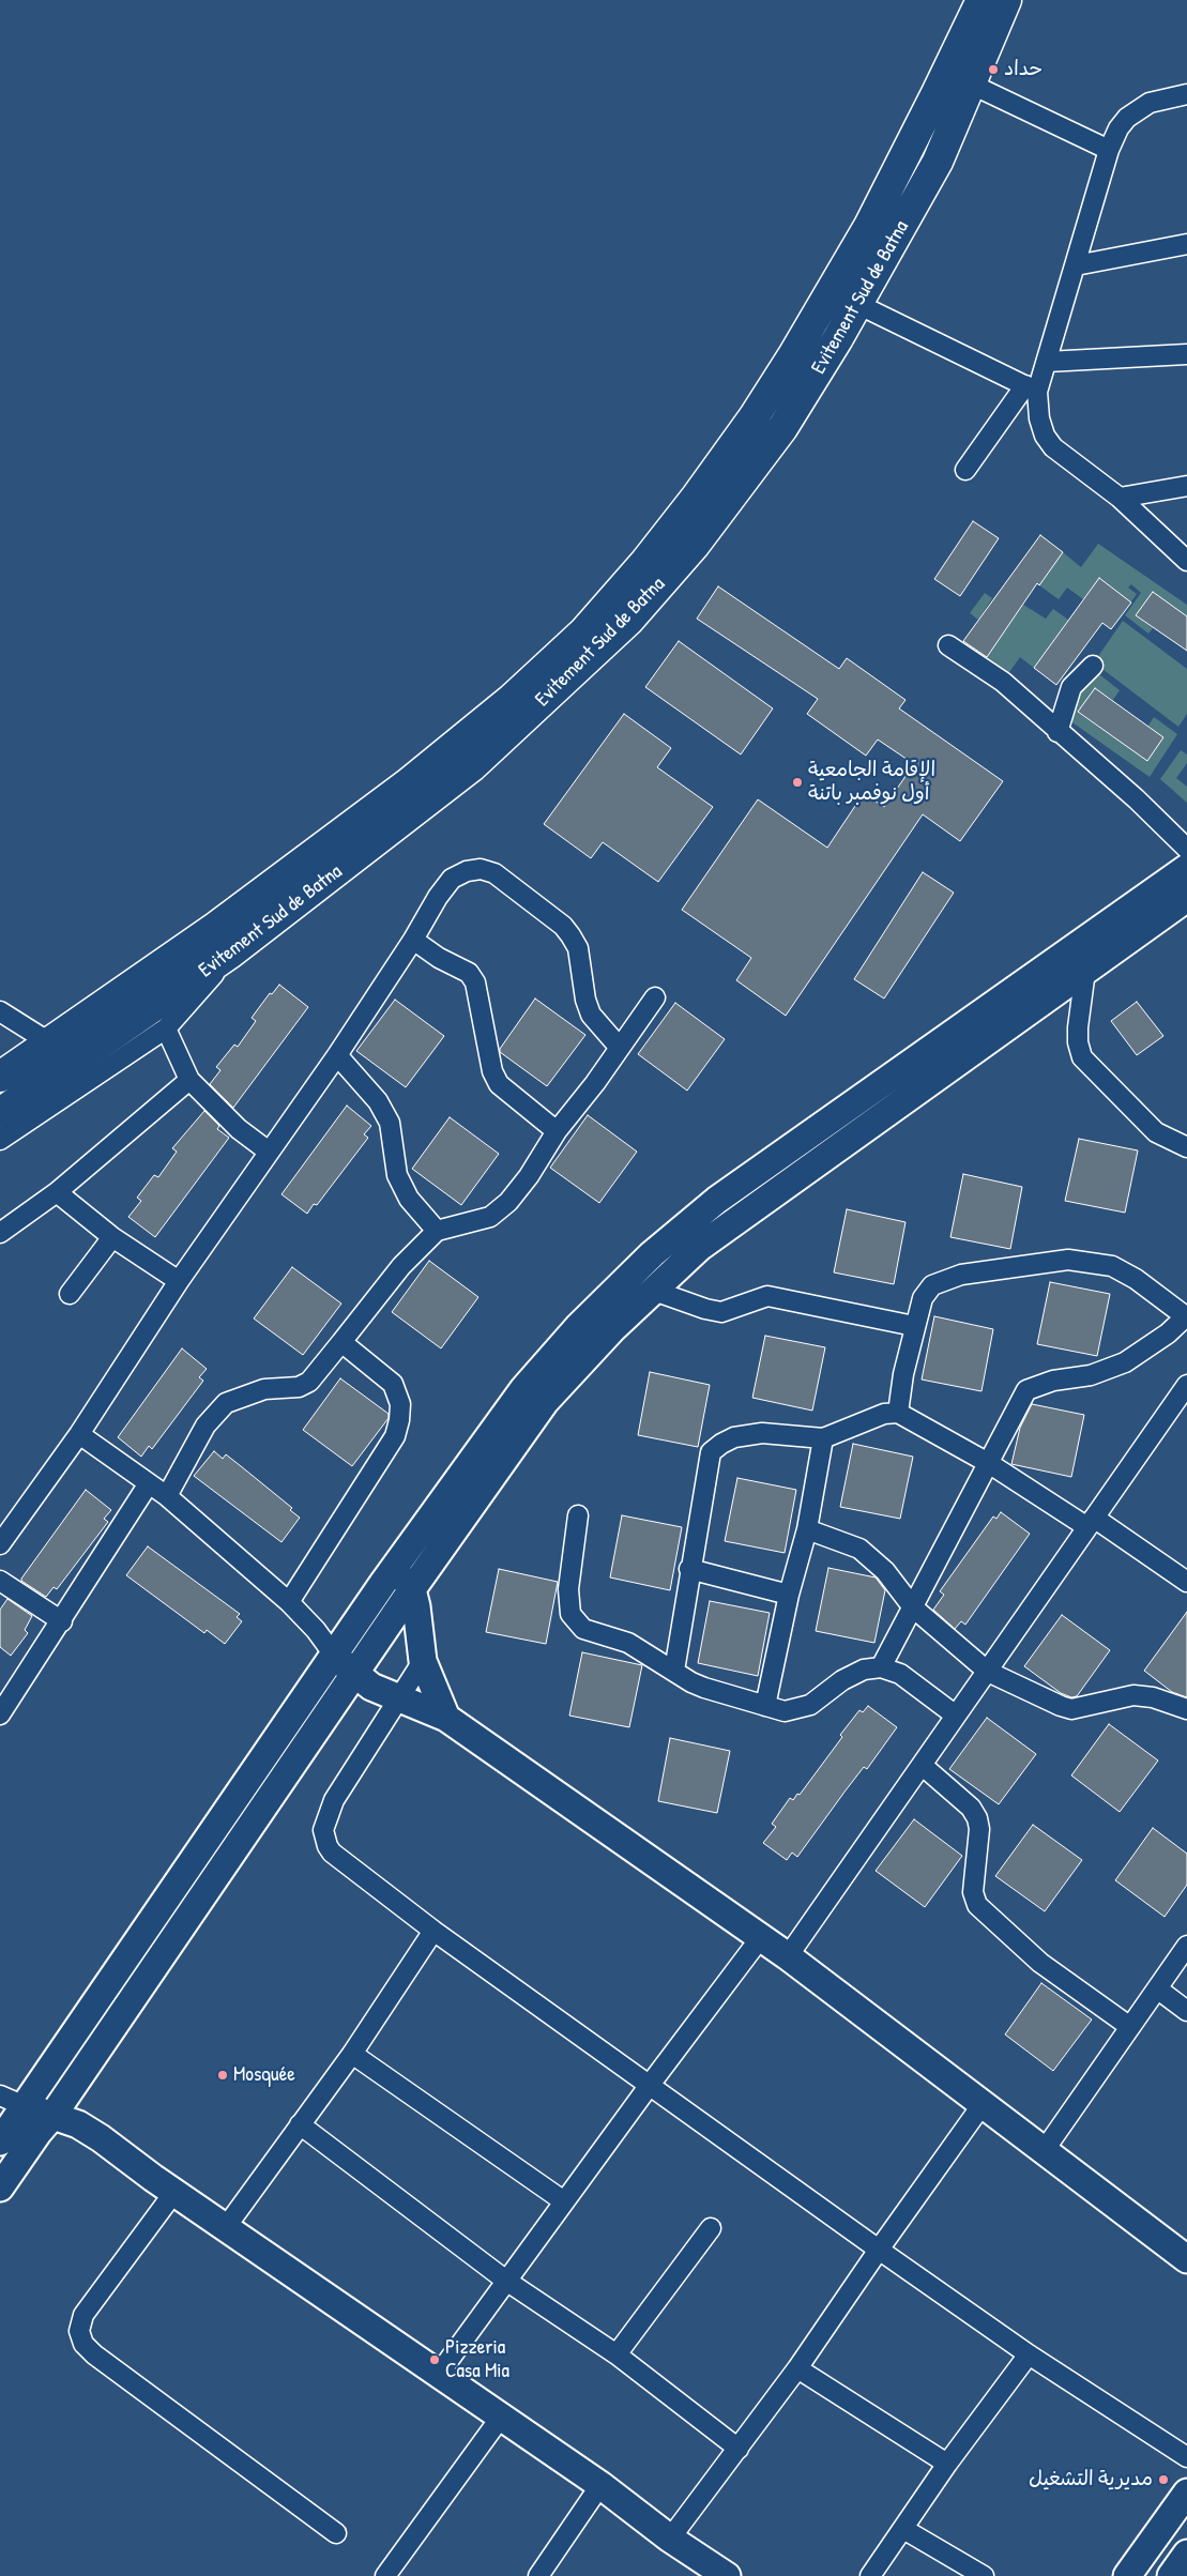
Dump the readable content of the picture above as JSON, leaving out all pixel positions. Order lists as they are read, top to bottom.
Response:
{
  "streets": {
    "highway": ["Evitement Sud de Batna"]
  },
  "places": [
    "حداد",
    "الإقامة الجامعية أول نوفمبر باتنة",
    "Mosquée",
    "Pizzeria Casa Mia",
    "مديرية التشغيل"
  ]
}
